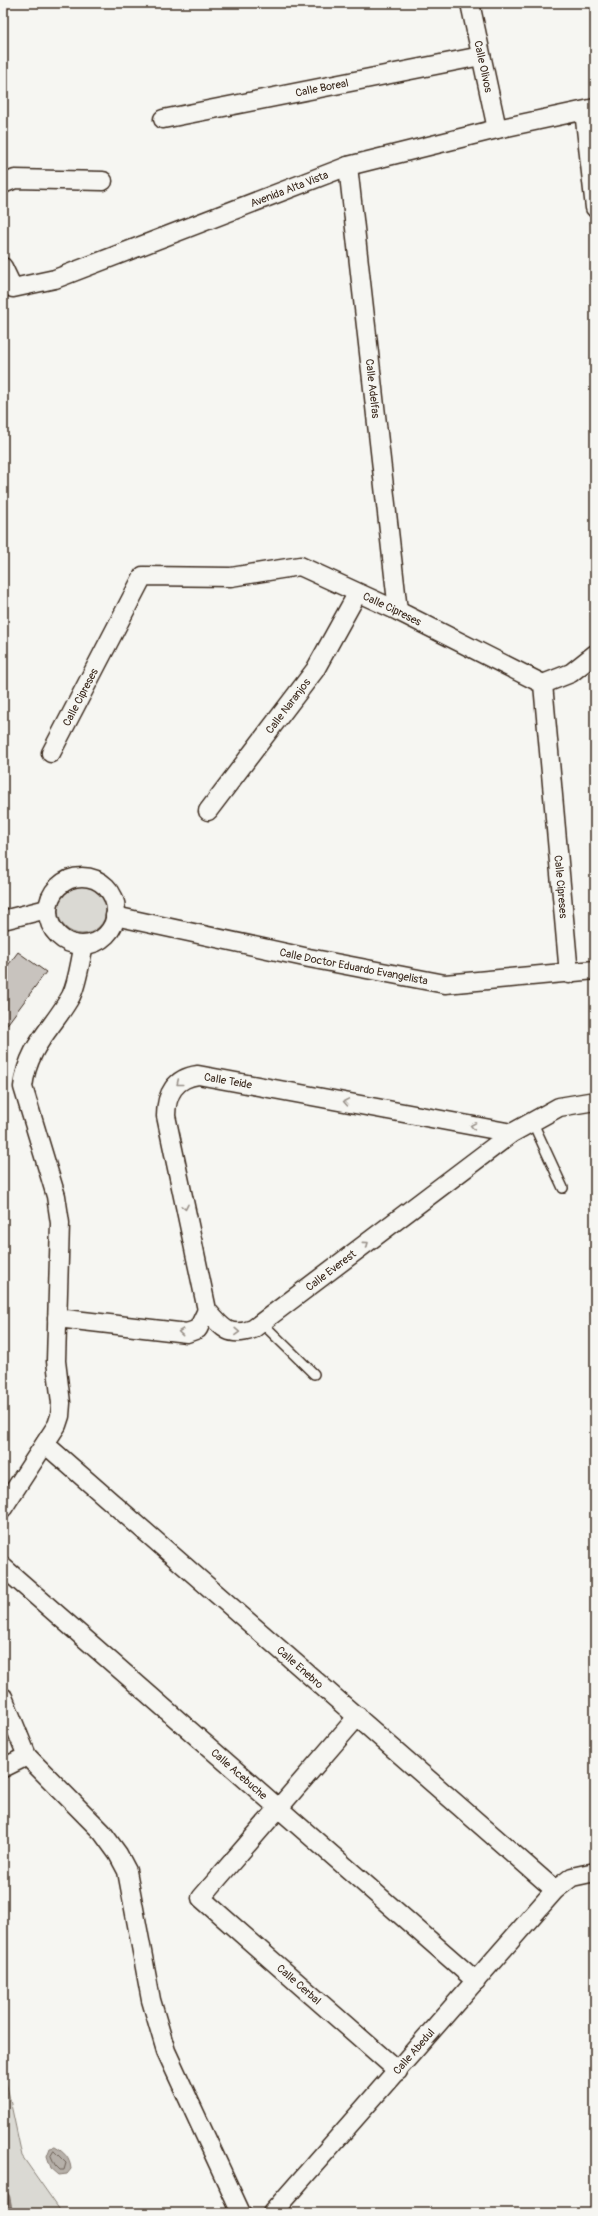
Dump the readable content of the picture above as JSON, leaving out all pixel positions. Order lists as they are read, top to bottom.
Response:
{
  "streets": {
    "street": [
      "Calle Olivos",
      "Calle Boreal",
      "Avenida Alta Vista",
      "Calle Adelfas",
      "Calle Cipreses",
      "Calle Naranjos",
      "Calle Doctor Eduardo Evangelista",
      "Calle Teide",
      "Calle Everest",
      "Calle Enebro",
      "Calle Acebuche",
      "Calle Cerbal",
      "Calle Abedul"
    ]
  },
  "crossings": [
    ["Calle Olivos", "Calle Boreal"],
    ["Calle Olivos", "Avenida Alta Vista"],
    ["Avenida Alta Vista", "Calle Adelfas"],
    ["Calle Adelfas", "Calle Cipreses"],
    ["Calle Cipreses", "Calle Naranjos"],
    ["Calle Cipreses", "Calle Doctor Eduardo Evangelista"],
    ["Calle Teide", "Calle Everest"],
    ["Calle Enebro", "Calle Abedul"],
    ["Calle Acebuche", "Calle Cerbal"],
    ["Calle Acebuche", "Calle Abedul"],
    ["Calle Cerbal", "Calle Abedul"]
  ],
  "one_way": ["Calle Everest"]
}
